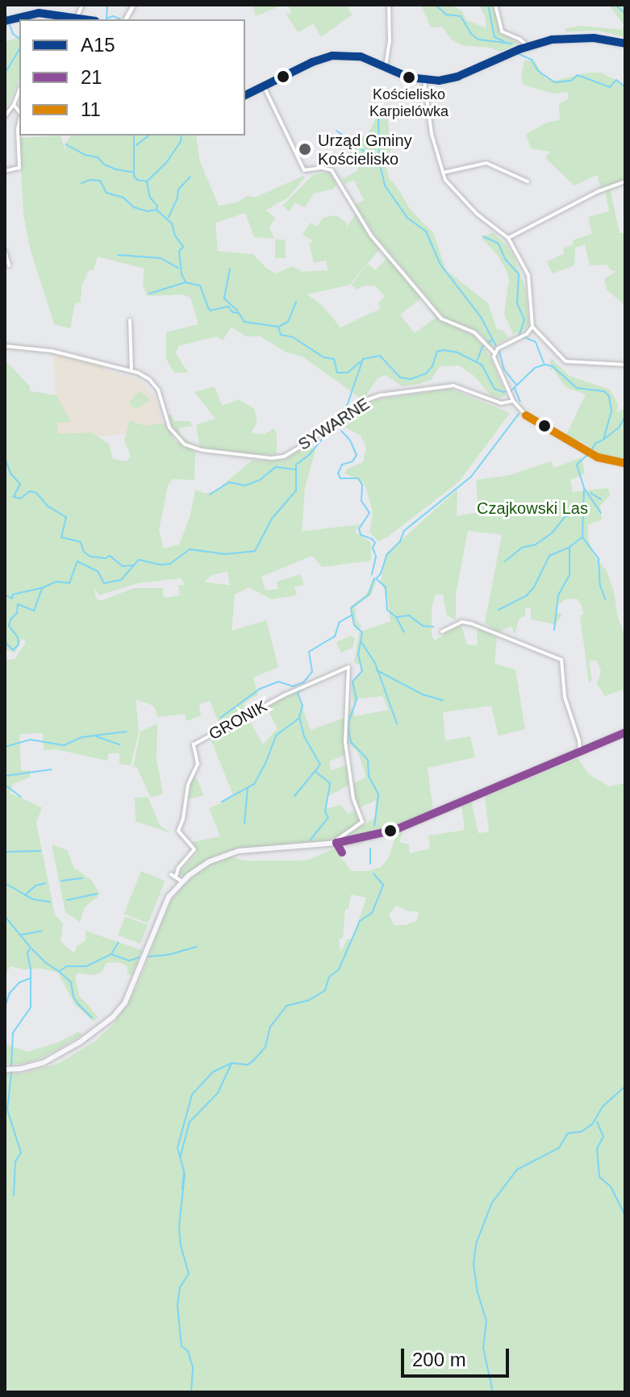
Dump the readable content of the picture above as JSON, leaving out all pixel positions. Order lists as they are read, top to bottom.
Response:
{
  "streets": {
    "street": ["SYWARNE", "GRONIK"]
  },
  "parks": ["Czajkowski Las"],
  "places": ["Kościelisko Karpielówka", "Urząd Gminy Kościelisko"],
  "lines": ["transit line A15", "transit line 11", "transit line 21"],
  "legend": ["A15", "21", "11"],
  "scale_bar": "200 m"
}
